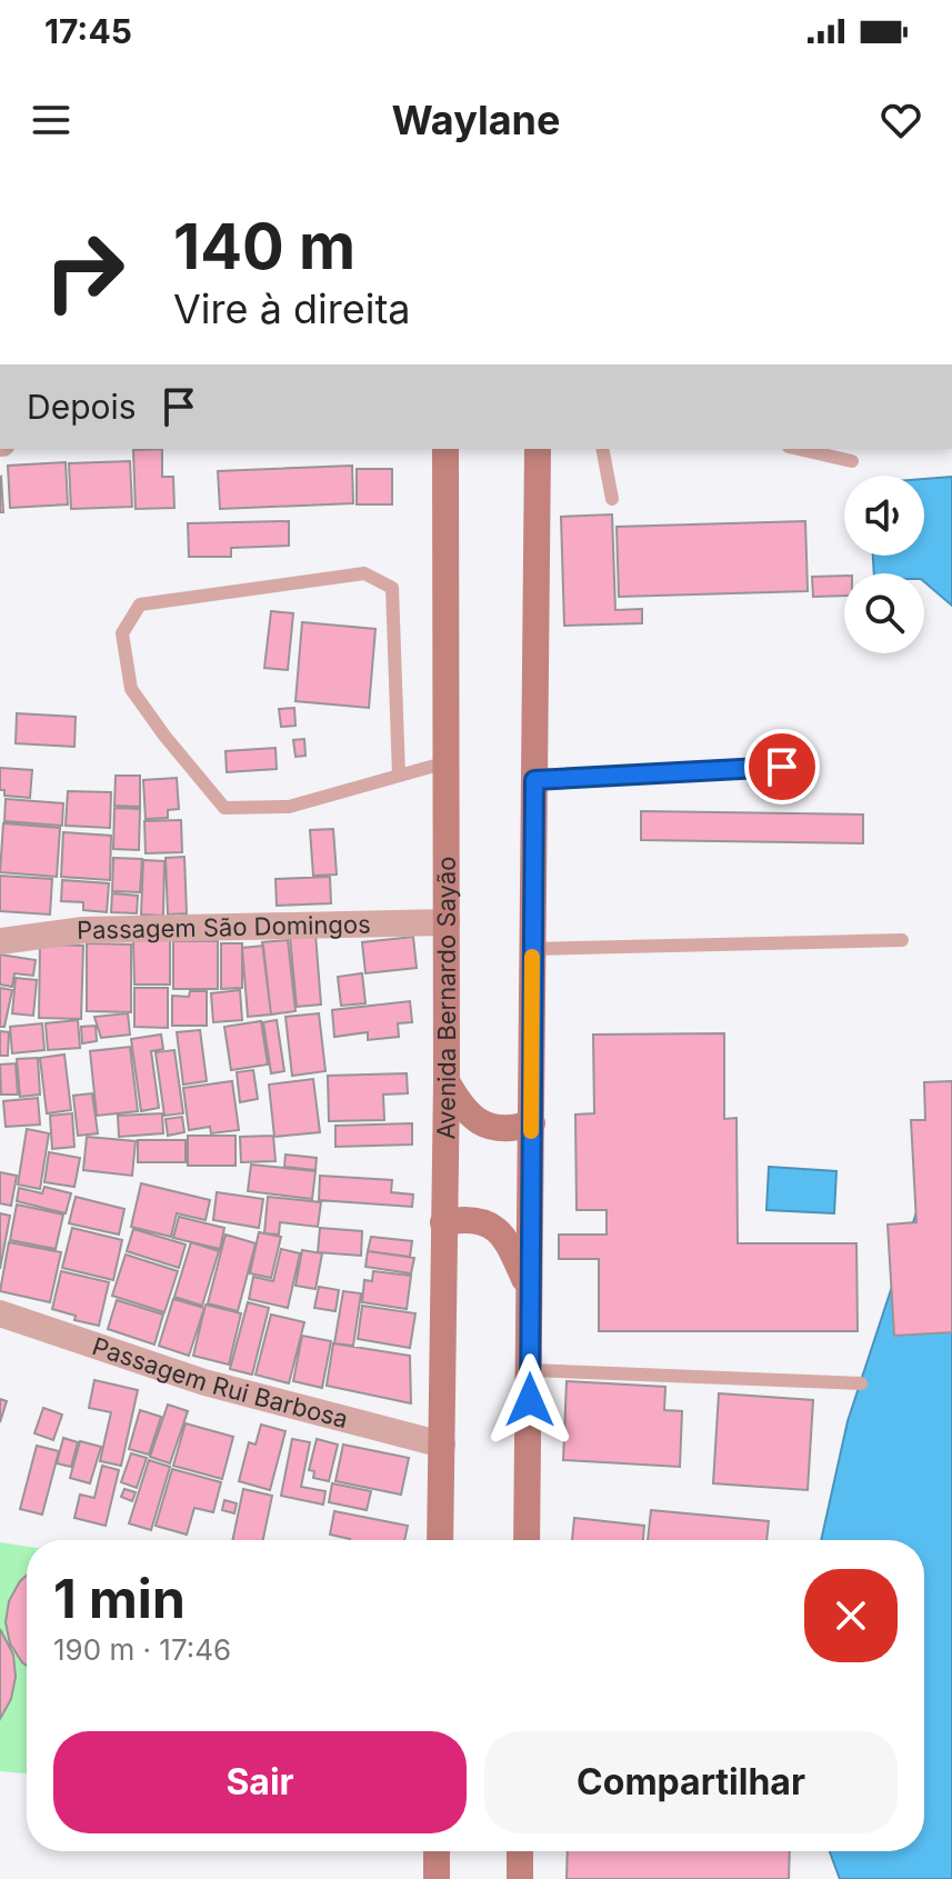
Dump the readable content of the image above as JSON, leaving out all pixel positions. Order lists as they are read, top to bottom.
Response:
{
  "streets": {
    "main road": ["Avenida Bernardo Sayão"],
    "street": ["Passagem São Domingos", "Passagem Rui Barbosa"]
  },
  "crossings": [
    ["Passagem São Domingos", "Avenida Bernardo Sayão"],
    ["Avenida Bernardo Sayão", "Passagem Rui Barbosa"]
  ],
  "page": {
    "status": "17:45",
    "header": "Waylane",
    "turn": ["140 m", "Vire à direita"],
    "then": "Depois",
    "heading": ["1 min", "190 m · 17:46"],
    "buttons": ["Sair", "Compartilhar"]
  }
}
